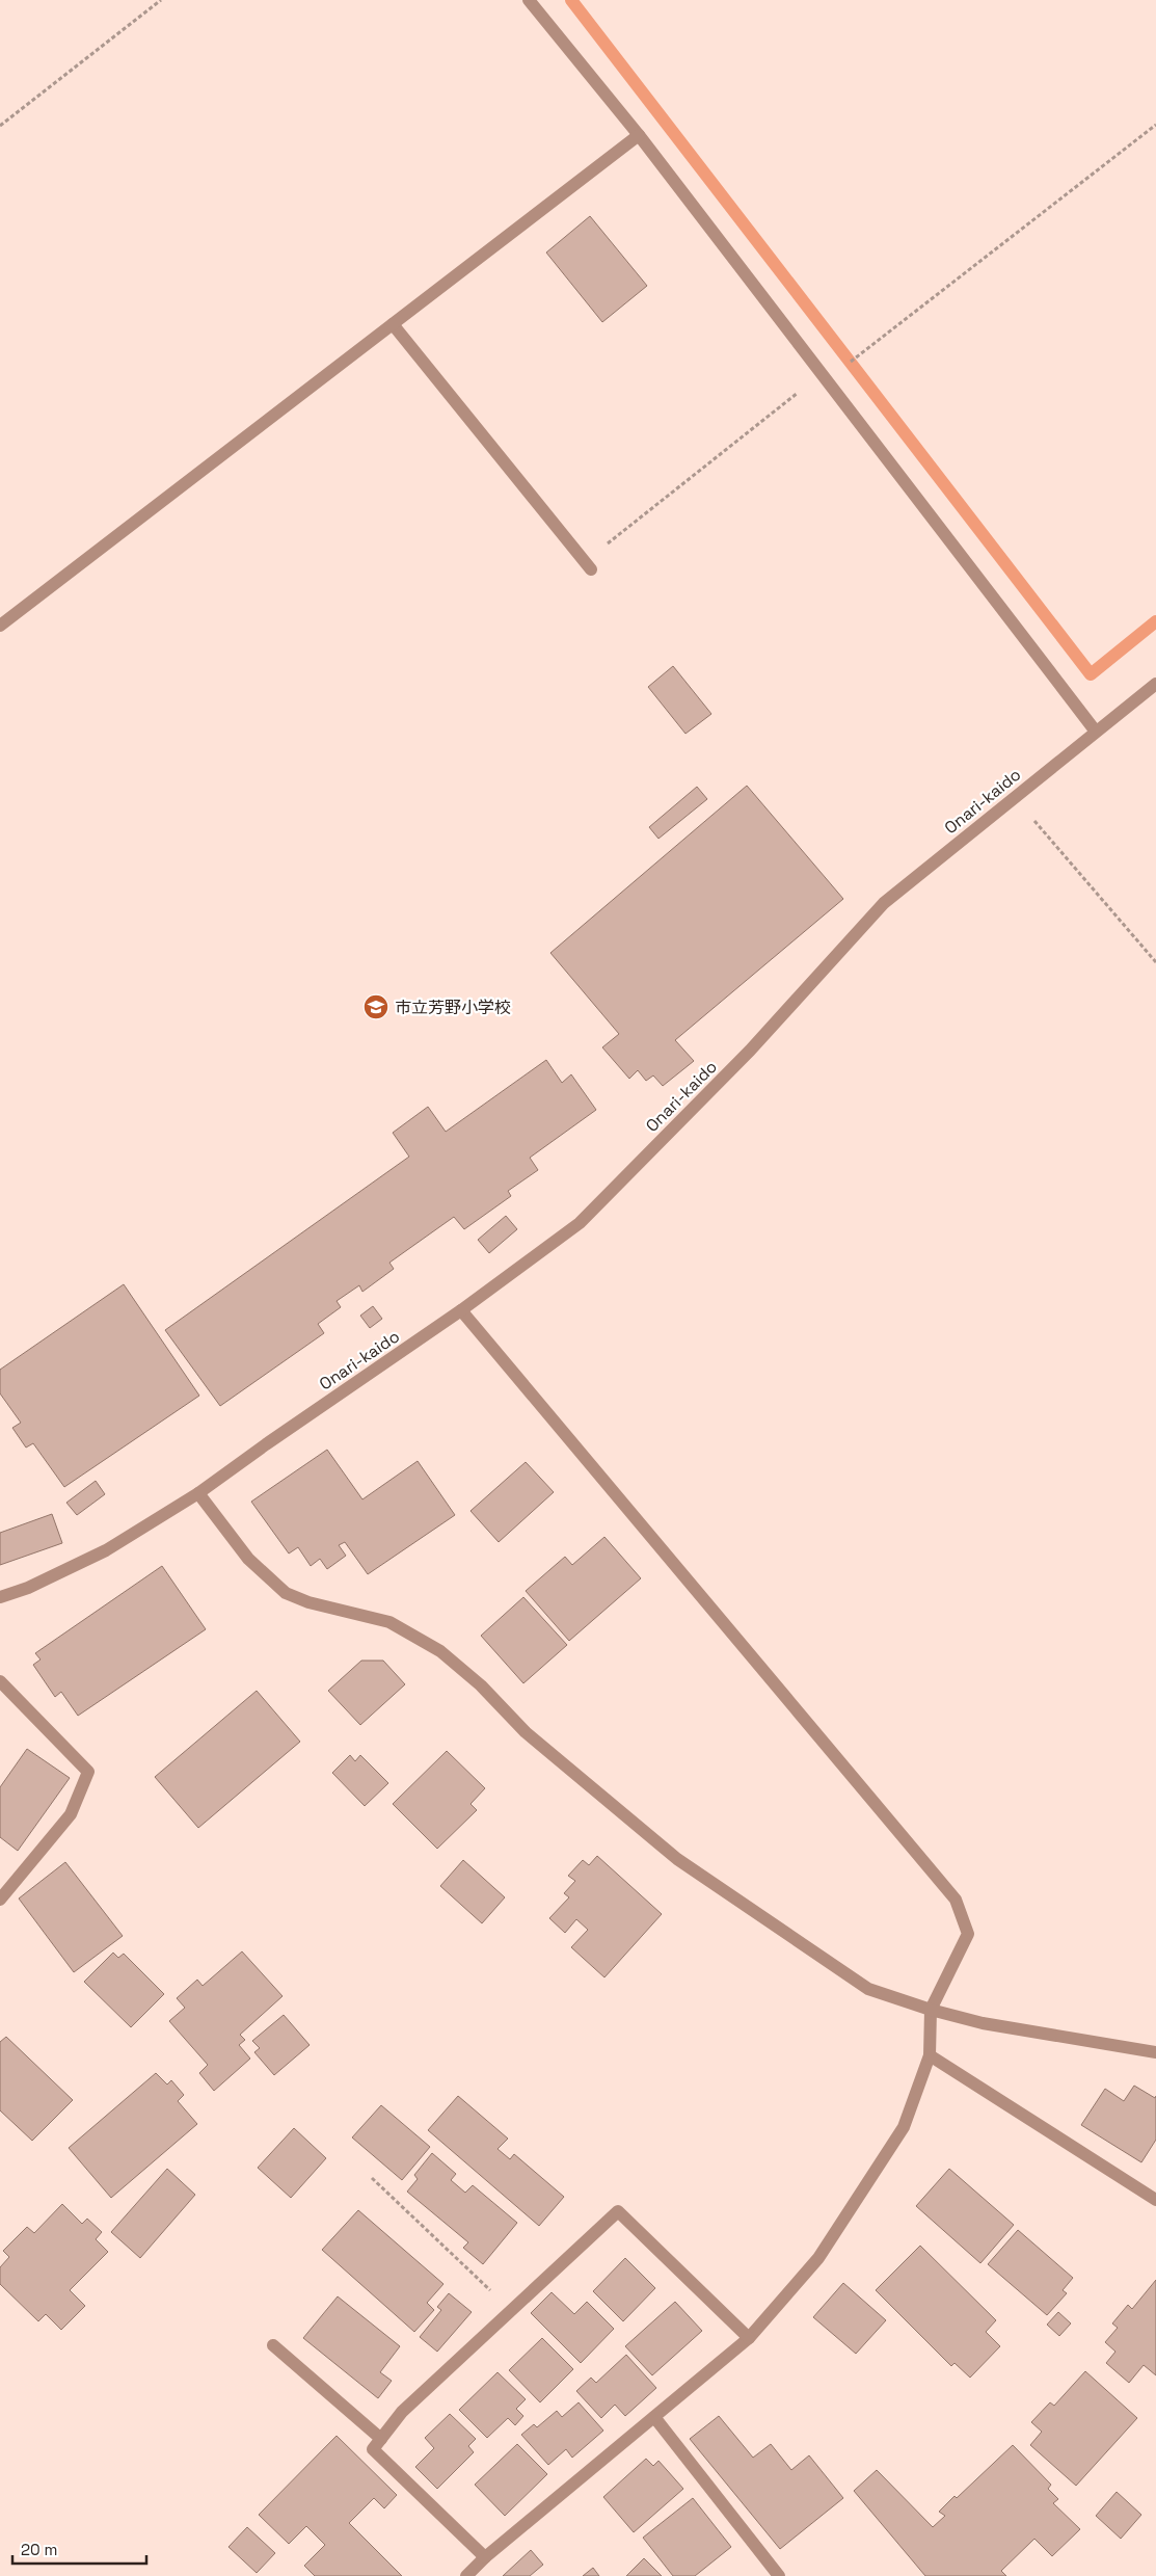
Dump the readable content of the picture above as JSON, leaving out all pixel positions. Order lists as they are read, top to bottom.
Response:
{
  "streets": {
    "street": ["Onari-kaido"]
  },
  "places": {
    "school or university": ["市立芳野小学校"]
  },
  "scale_bar": "20 m"
}
